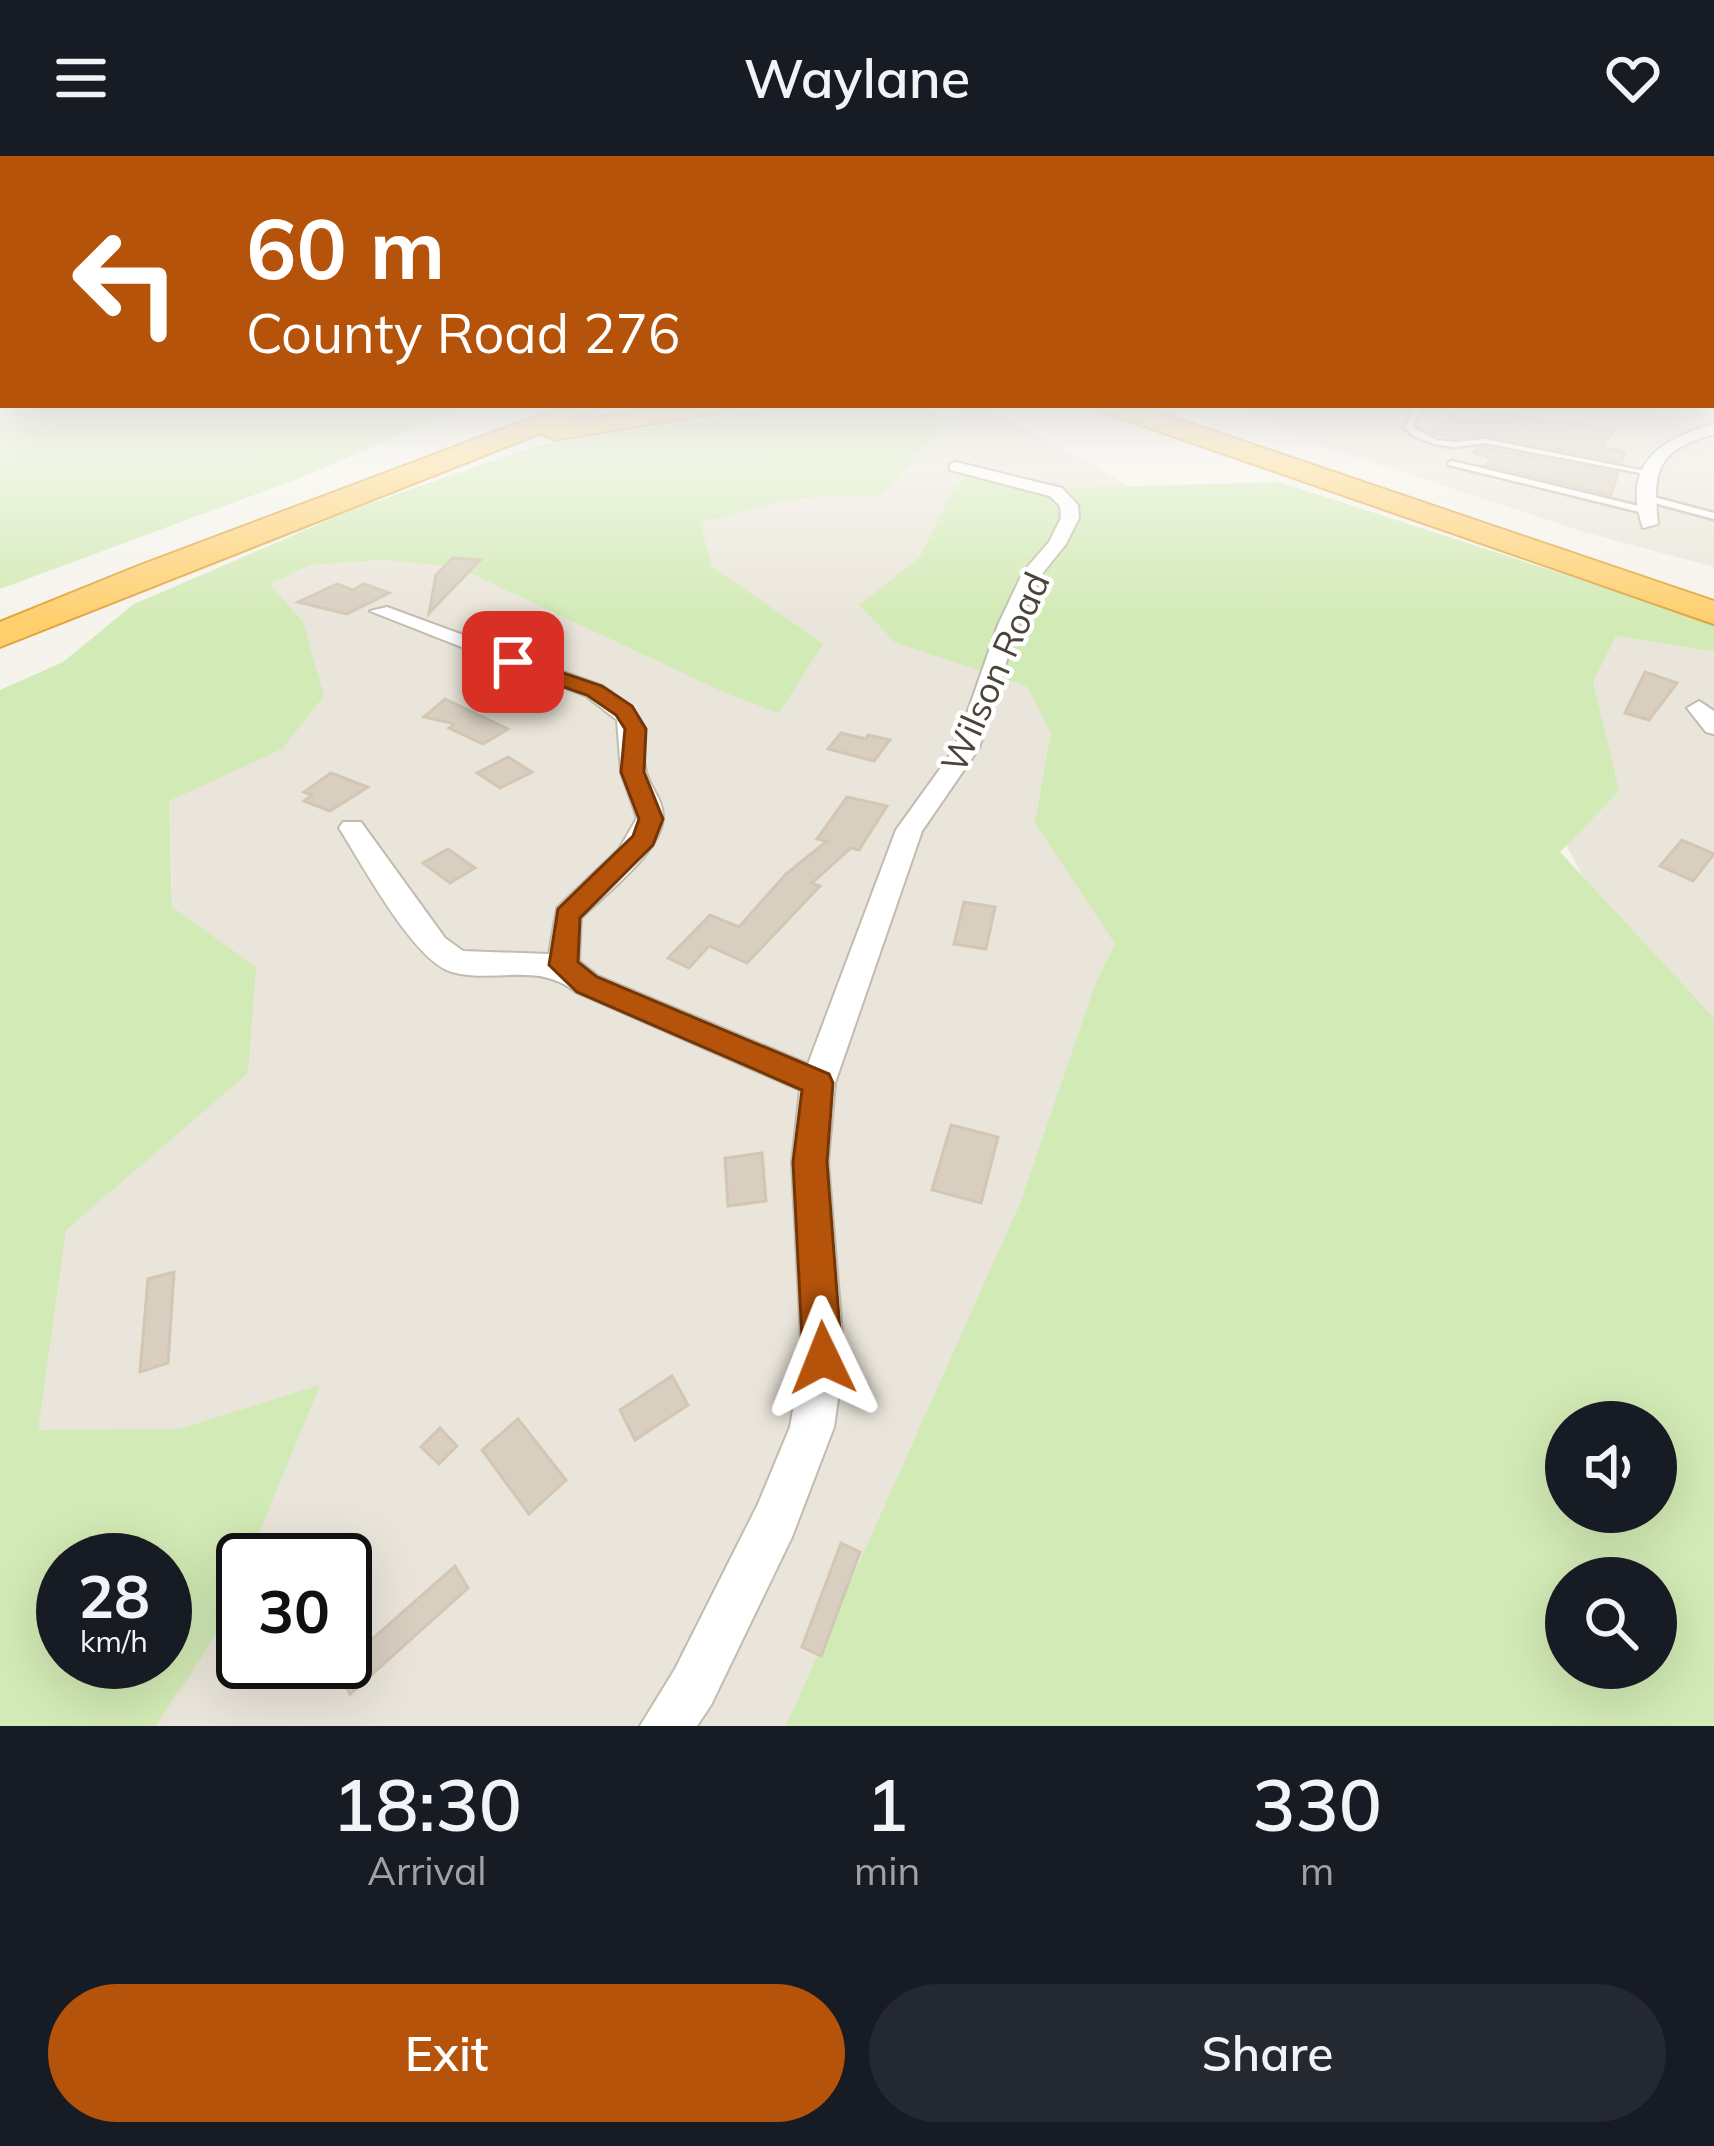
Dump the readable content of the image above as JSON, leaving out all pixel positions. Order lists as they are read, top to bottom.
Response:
{
  "streets": {
    "street": ["Wilson Road"]
  },
  "page": {
    "header": "Waylane",
    "turn": ["60 m", "County Road 276"],
    "speed": "28 km/h",
    "limit": "30",
    "eta": [
      "18:30",
      "Arrival",
      "1",
      "min",
      "330",
      "m"
    ],
    "buttons": ["Exit", "Share"]
  }
}
